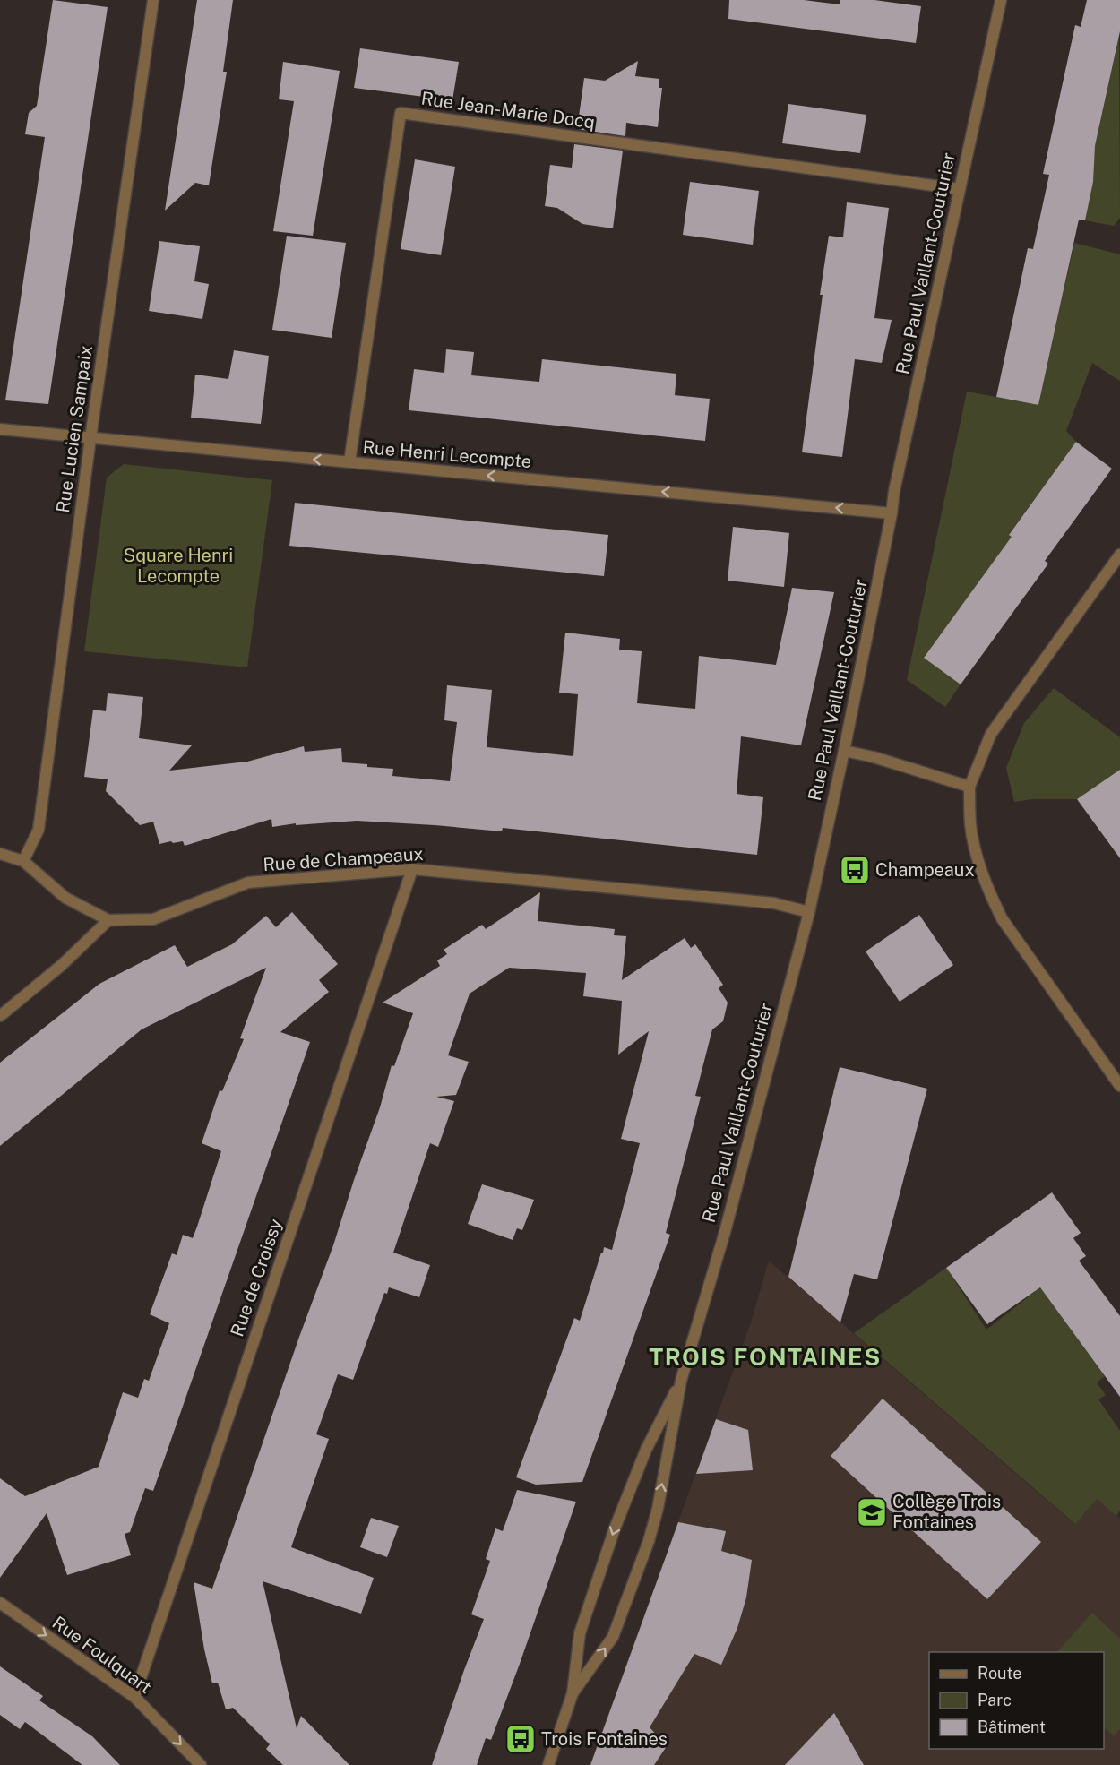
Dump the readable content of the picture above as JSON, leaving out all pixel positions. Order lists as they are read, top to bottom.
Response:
{
  "streets": {
    "street": [
      "Rue Jean-Marie Docq",
      "Rue Paul Vaillant-Couturier",
      "Rue Lucien Sampaix",
      "Rue Henri Lecompte",
      "Rue de Champeaux",
      "Rue de Croissy",
      "Rue Foulquart"
    ]
  },
  "crossings": [
    ["Rue Jean-Marie Docq", "Rue Paul Vaillant-Couturier"],
    ["Rue Jean-Marie Docq", "Rue Henri Lecompte"],
    ["Rue Paul Vaillant-Couturier", "Rue Henri Lecompte"],
    ["Rue Paul Vaillant-Couturier", "Rue de Champeaux"],
    ["Rue Lucien Sampaix", "Rue Henri Lecompte"],
    ["Rue Lucien Sampaix", "Rue de Champeaux"],
    ["Rue de Champeaux", "Rue de Croissy"],
    ["Rue de Croissy", "Rue Foulquart"]
  ],
  "one_way": ["Rue Henri Lecompte", "Rue Foulquart"],
  "districts": ["TROIS FONTAINES"],
  "parks": ["Square Henri Lecompte"],
  "places": {
    "bus stop": ["Champeaux", "Trois Fontaines"],
    "school or university": ["Collège Trois Fontaines"]
  },
  "legend": ["Route", "Parc", "Bâtiment"]
}
